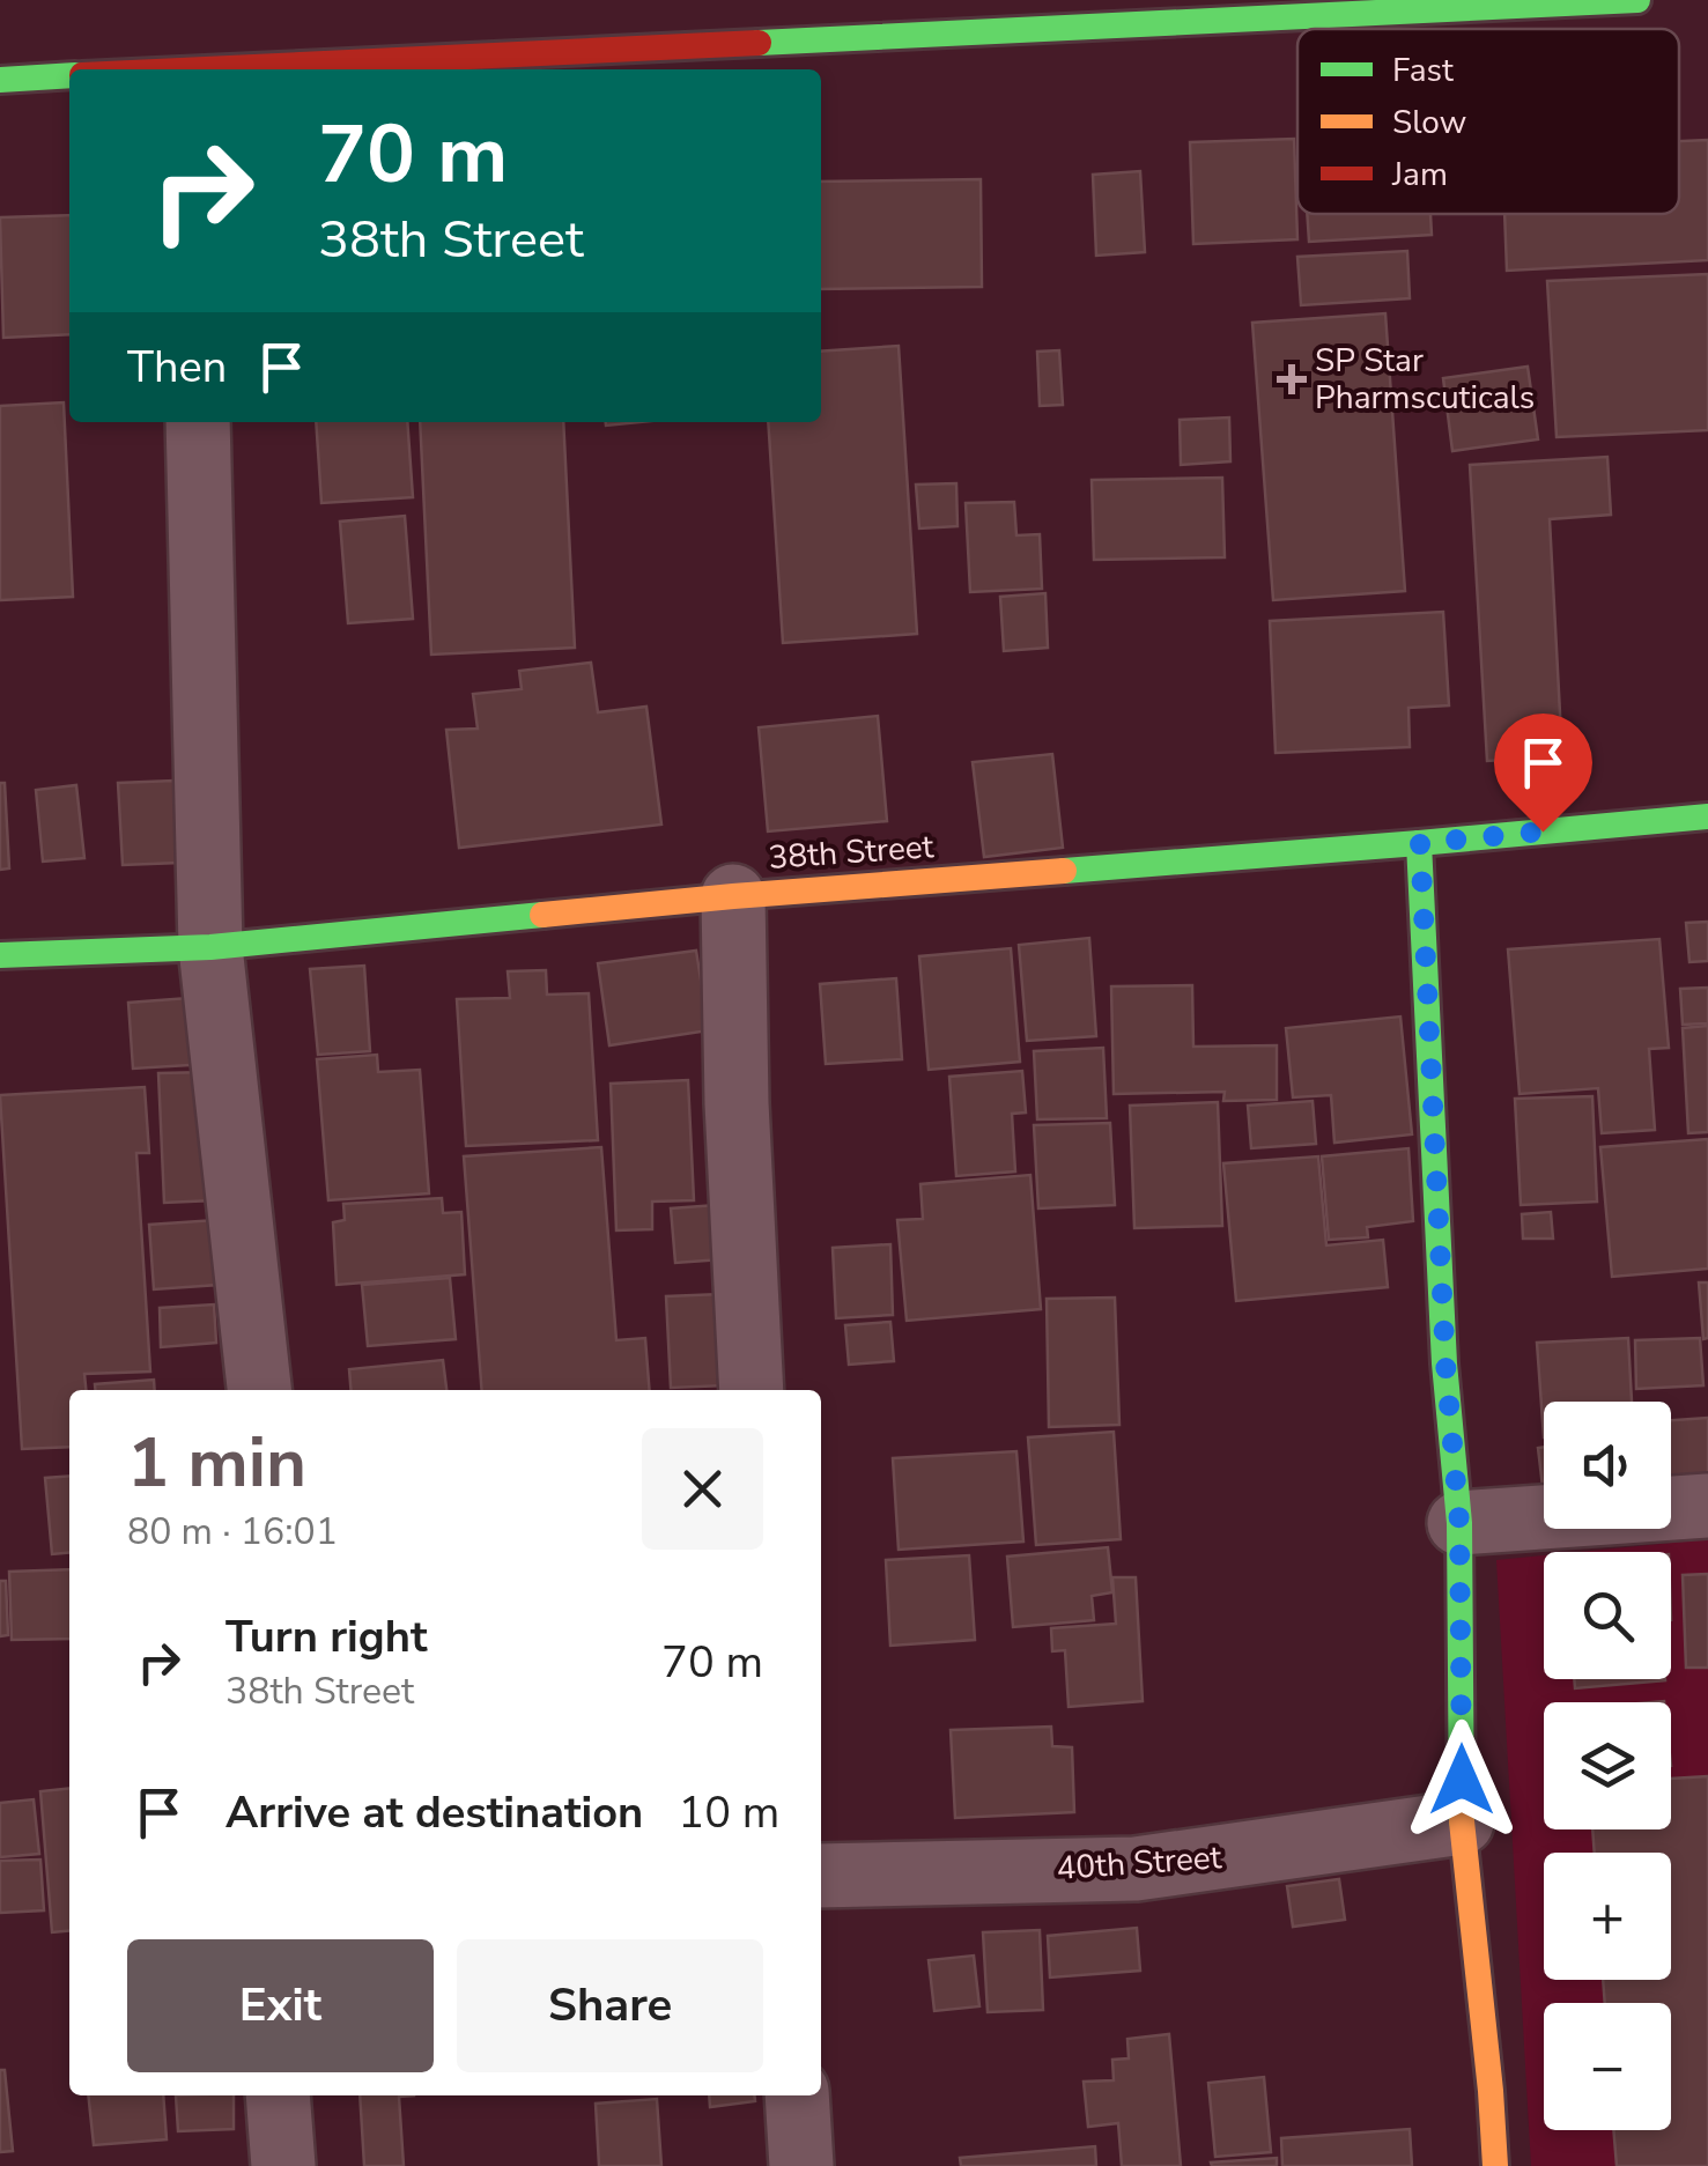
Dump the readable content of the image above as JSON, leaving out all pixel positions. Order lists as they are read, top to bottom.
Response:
{
  "streets": {
    "street": ["38th Street", "40th Street"]
  },
  "places": {
    "health": ["SP Star Pharmscuticals"]
  },
  "legend": ["Fast", "Slow", "Jam"],
  "page": {
    "turn": ["70 m", "38th Street"],
    "then": "Then",
    "heading": ["1 min", "80 m · 16:01"],
    "map_buttons": ["+", "−"],
    "list": [
      {
        "name": "Turn right",
        "note": "38th Street",
        "value": "70 m"
      },
      {
        "name": "Arrive at destination",
        "value": "10 m"
      }
    ],
    "buttons": ["Exit", "Share"]
  }
}
